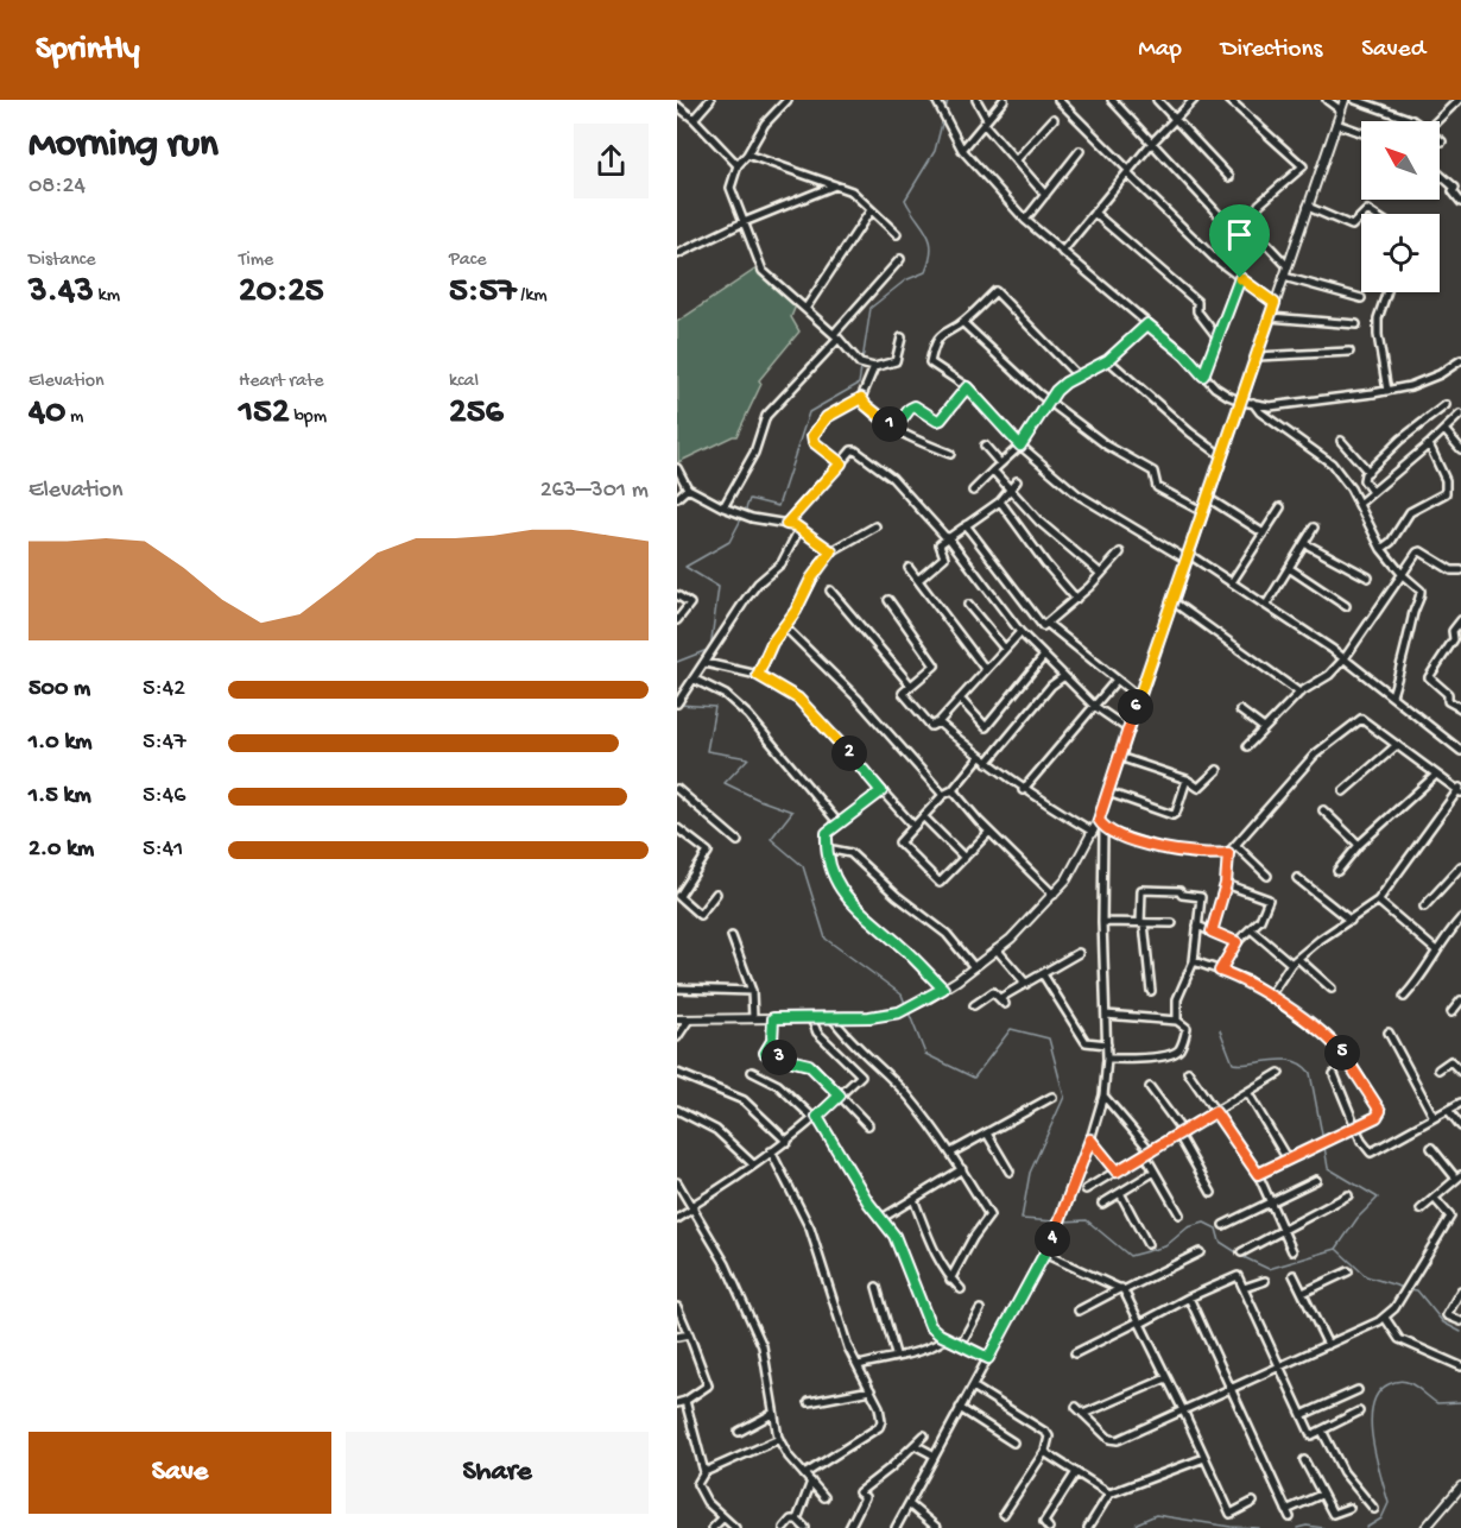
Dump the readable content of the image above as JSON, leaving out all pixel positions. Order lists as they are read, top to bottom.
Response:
{
  "north": "top left",
  "page": {
    "header": "Sprintly",
    "nav": ["Map", "Directions", "Saved"],
    "heading": ["Morning run", "08:24"],
    "stats": [
      ["Distance", "3.43 km"],
      ["Time", "20:25"],
      ["Pace", "5:57 /km"],
      ["Elevation", "40 m"],
      ["Heart rate", "152 bpm"],
      ["kcal", "256"]
    ],
    "pins": [
      "1",
      "6",
      "2",
      "5",
      "3",
      "4"
    ],
    "chart": ["Elevation", "263–301 m"],
    "list": [
      {
        "name": "500 m",
        "note": "5:42"
      },
      {
        "name": "1.0 km",
        "note": "5:47"
      },
      {
        "name": "1.5 km",
        "note": "5:46"
      },
      {
        "name": "2.0 km",
        "note": "5:41"
      }
    ],
    "buttons": ["Save", "Share"]
  }
}
